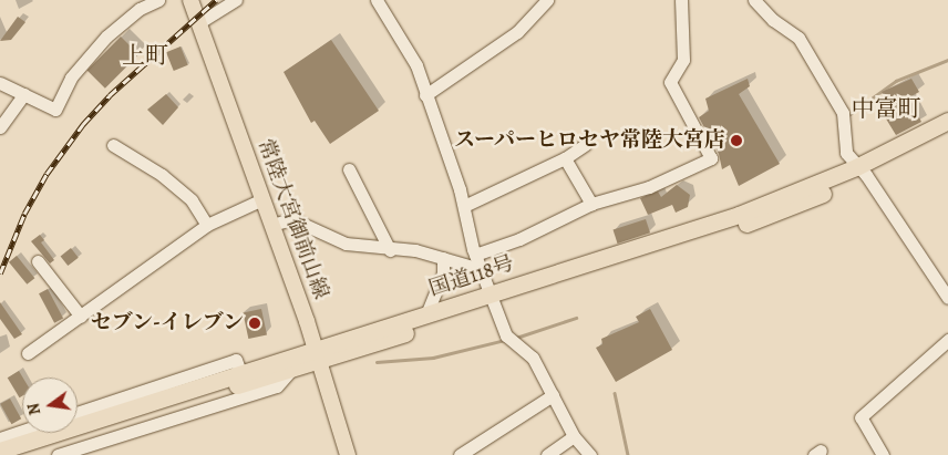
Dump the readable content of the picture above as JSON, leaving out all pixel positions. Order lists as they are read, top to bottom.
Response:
{
  "streets": {
    "highway": ["国道118号"],
    "main road": ["常陸大宮御前山線"]
  },
  "crossings": [
    ["常陸大宮御前山線", "国道118号"]
  ],
  "districts": ["上町", "中富町"],
  "places": ["スーパーヒロセヤ常陸大宮店", "セブン-イレブン"],
  "north": "left"
}
